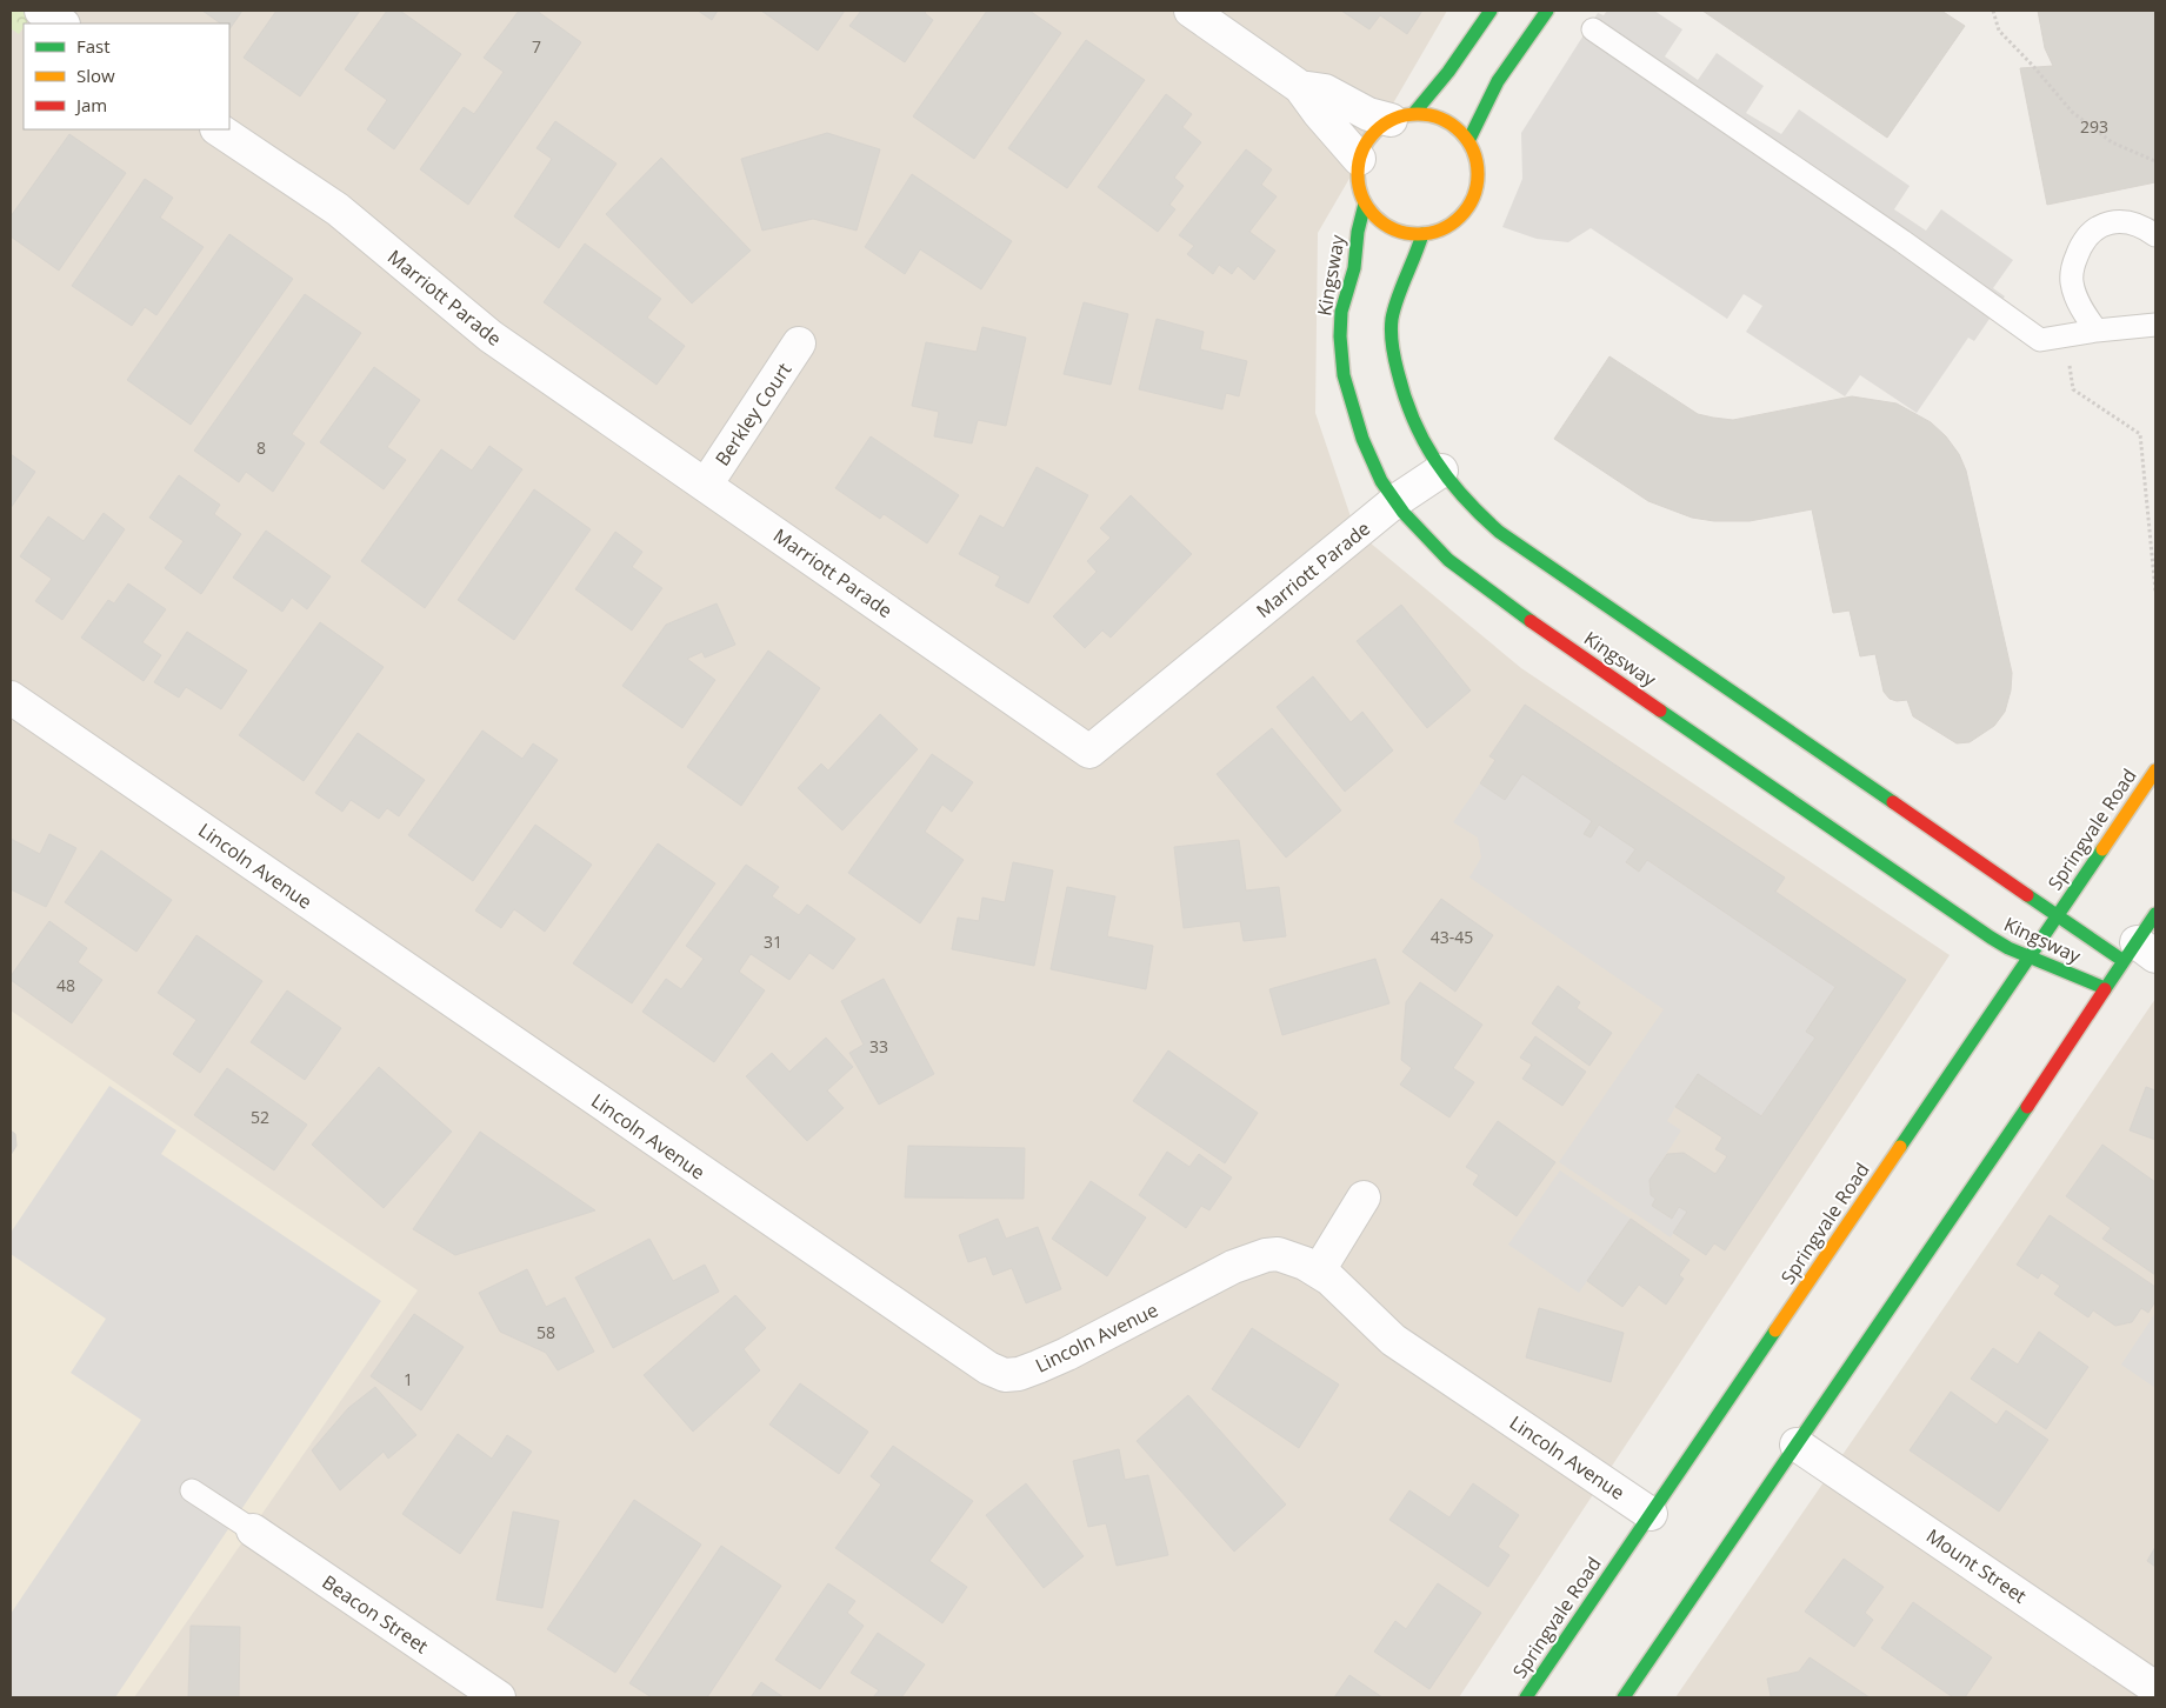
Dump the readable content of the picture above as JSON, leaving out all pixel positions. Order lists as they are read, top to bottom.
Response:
{
  "streets": {
    "main road": ["Kingsway", "Springvale Road"],
    "street": [
      "Marriott Parade",
      "Berkley Court",
      "Lincoln Avenue",
      "Mount Street",
      "Beacon Street"
    ]
  },
  "crossings": [
    ["Kingsway", "Marriott Parade"],
    ["Kingsway", "Springvale Road"],
    ["Marriott Parade", "Berkley Court"],
    ["Springvale Road", "Lincoln Avenue"]
  ],
  "house_numbers": [
    "7",
    "293",
    "8",
    "43-45",
    "31",
    "48",
    "33",
    "52",
    "58",
    "1"
  ],
  "legend": ["Fast", "Slow", "Jam"]
}
